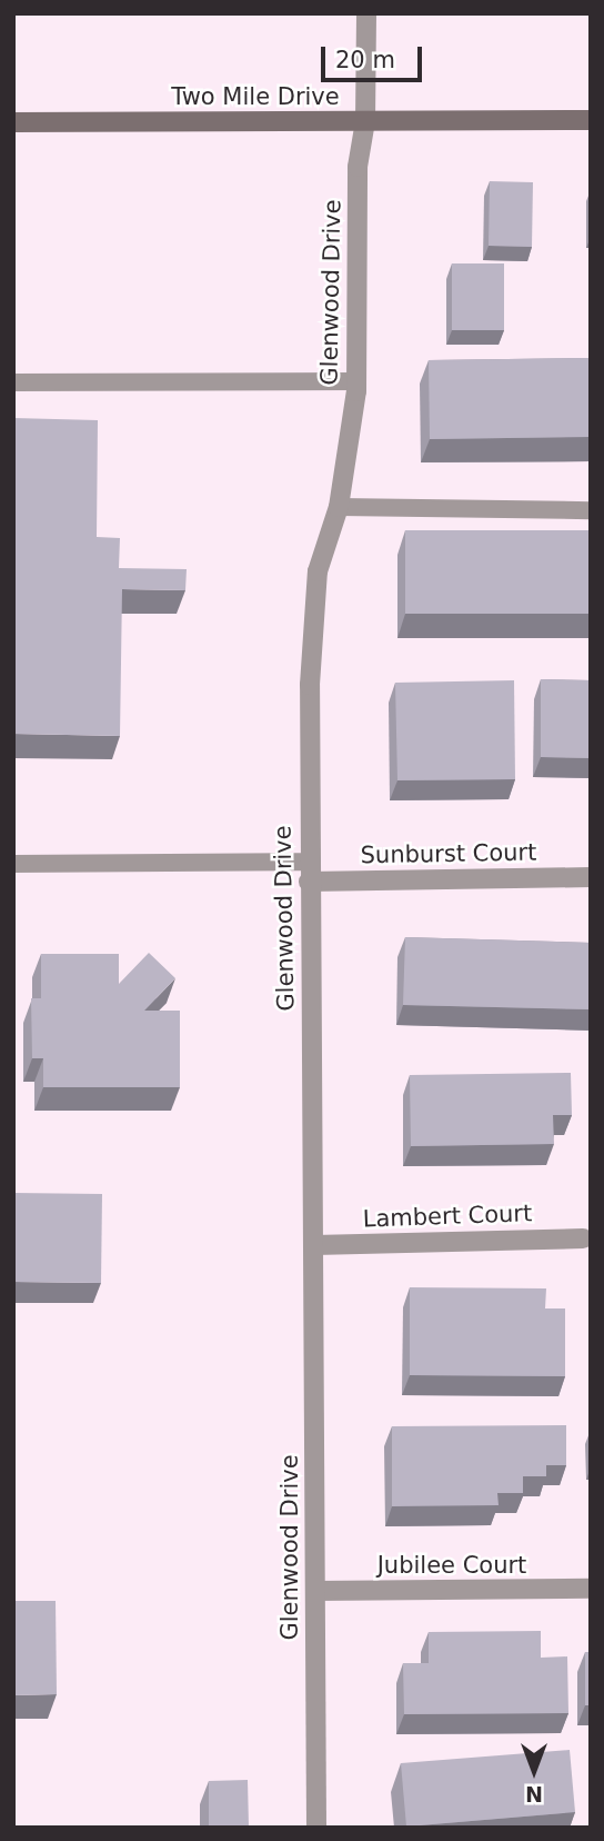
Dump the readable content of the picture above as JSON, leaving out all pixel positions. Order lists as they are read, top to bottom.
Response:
{
  "streets": {
    "street": [
      "Two Mile Drive",
      "Glenwood Drive",
      "Sunburst Court",
      "Lambert Court",
      "Jubilee Court"
    ]
  },
  "crossings": [
    ["Two Mile Drive", "Glenwood Drive"],
    ["Glenwood Drive", "Sunburst Court"],
    ["Glenwood Drive", "Lambert Court"],
    ["Glenwood Drive", "Jubilee Court"]
  ],
  "scale_bar": "20 m",
  "north": "bottom"
}
